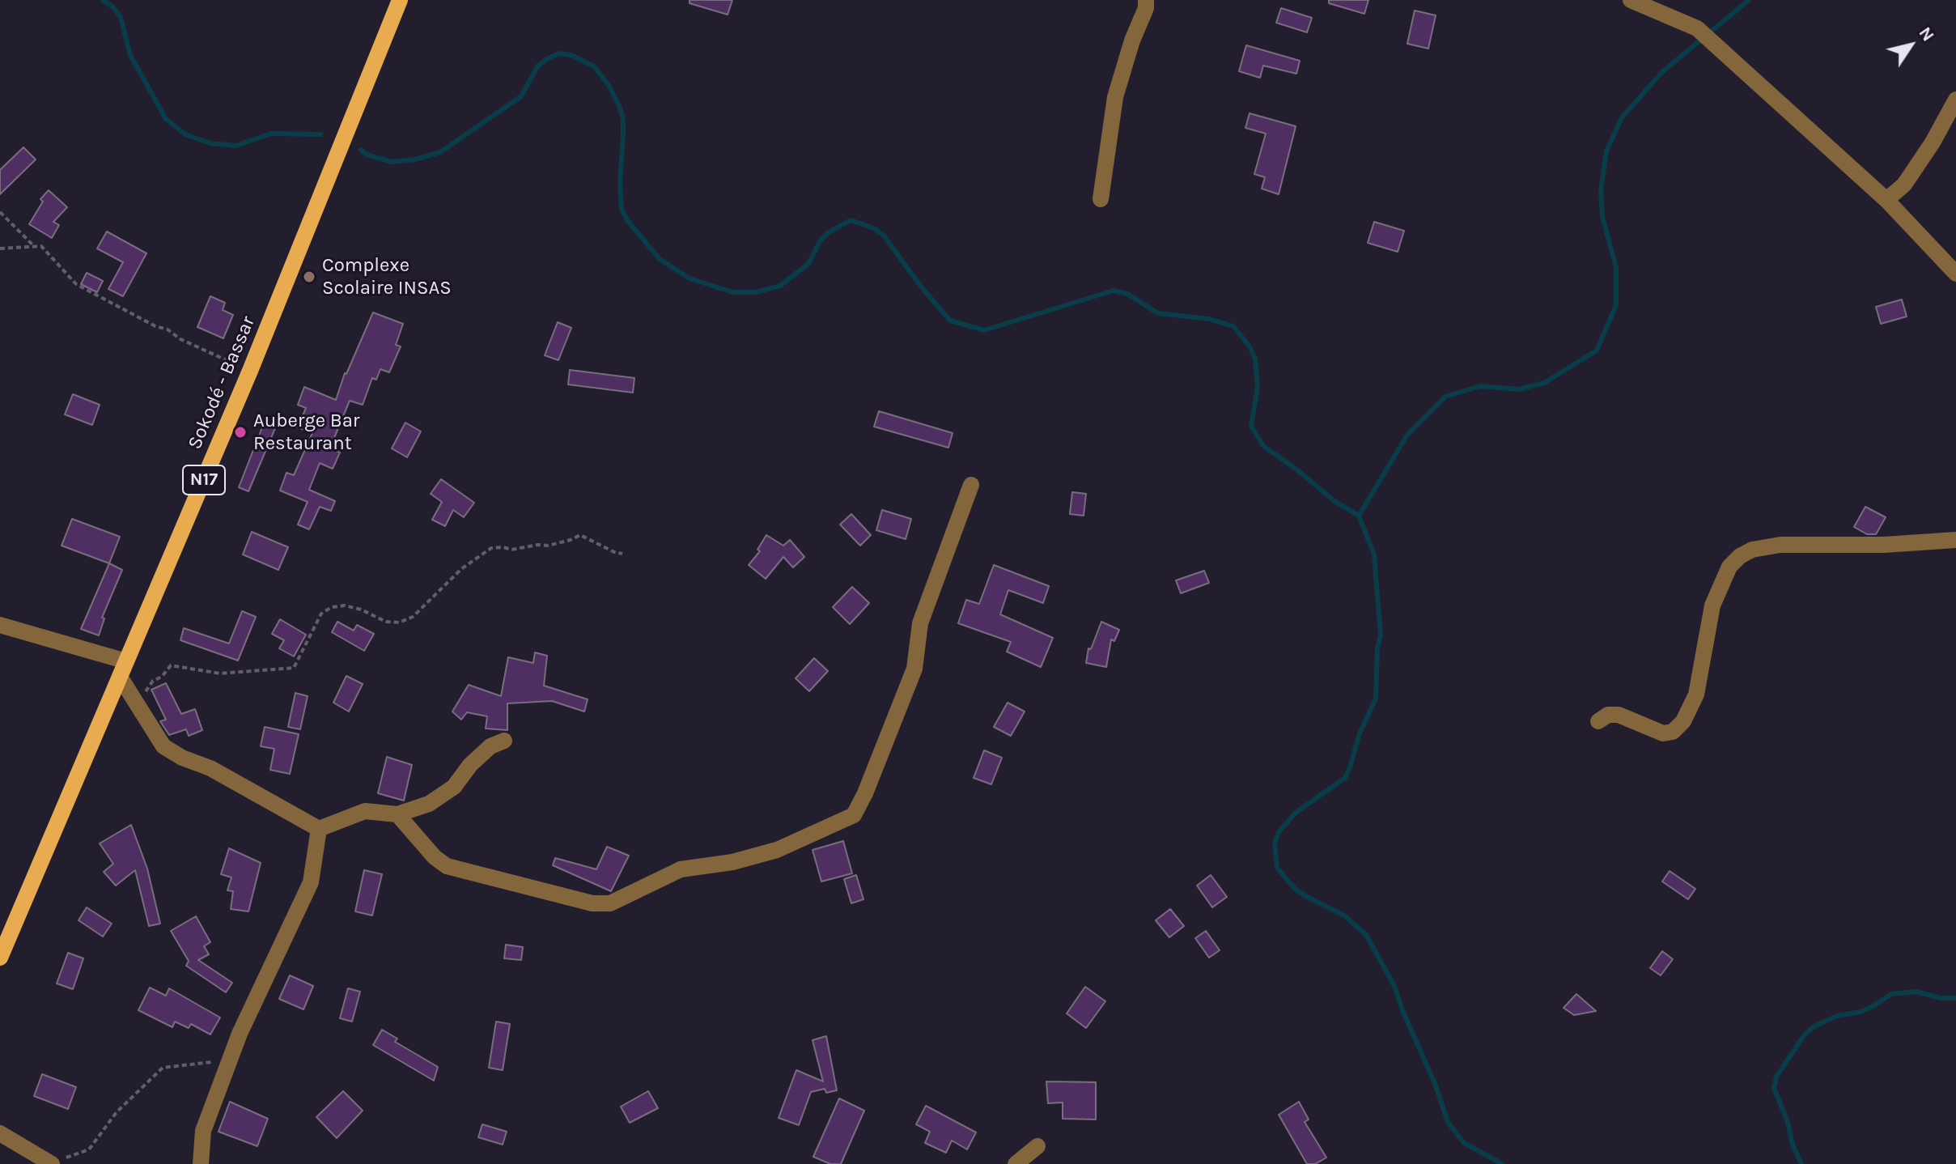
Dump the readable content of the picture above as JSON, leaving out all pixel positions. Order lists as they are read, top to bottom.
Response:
{
  "streets": {
    "main road": ["Sokodé - Bassar", "N17"]
  },
  "places": ["Complexe Scolaire INSAS", "Auberge Bar Restaurant"],
  "north": "top right"
}
